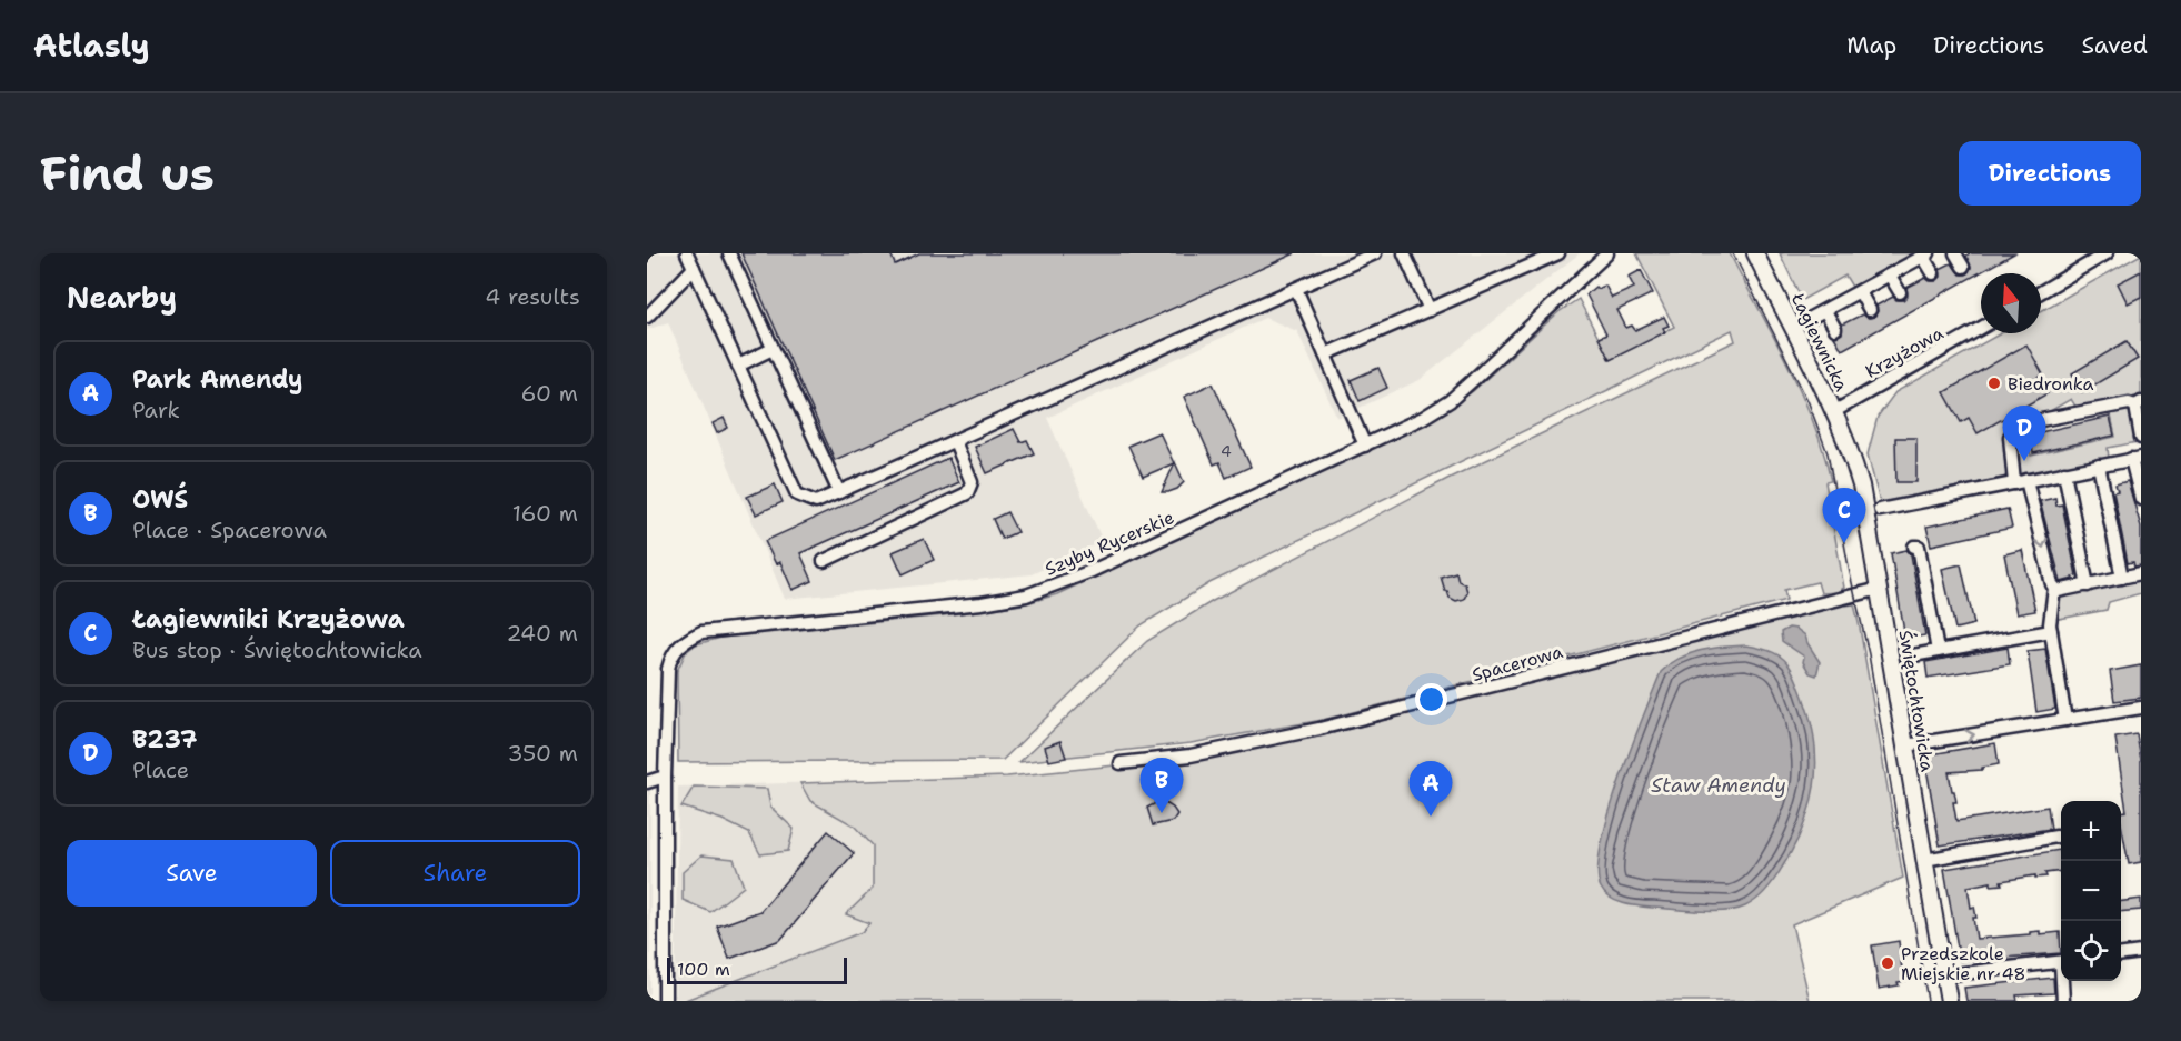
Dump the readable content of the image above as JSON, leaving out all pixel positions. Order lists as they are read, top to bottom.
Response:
{
  "streets": {
    "main road": ["Łagiewnicka", "Świętochłowicka"],
    "street": ["Krzyżowa", "Szyby Rycerskie", "Spacerowa"]
  },
  "crossings": [
    ["Łagiewnicka", "Krzyżowa"],
    ["Łagiewnicka", "Świętochłowicka"],
    ["Krzyżowa", "Świętochłowicka"],
    ["Spacerowa", "Świętochłowicka"]
  ],
  "water": ["Staw Amendy"],
  "places": ["Biedronka", "Przedszkole Miejskie nr 48"],
  "house_numbers": ["4"],
  "scale_bar": "100 m",
  "north": "top",
  "page": {
    "header": "Atlasly",
    "nav": ["Map", "Directions", "Saved"],
    "buttons": [
      "Directions",
      ["Save", "Share"]
    ],
    "title": "Find us",
    "heading": ["Nearby", "4 results"],
    "list": [
      {
        "mark": "A",
        "name": "Park Amendy",
        "note": "Park",
        "value": "60 m"
      },
      {
        "mark": "B",
        "name": "OWŚ",
        "note": "Place · Spacerowa",
        "value": "160 m"
      },
      {
        "mark": "C",
        "name": "Łagiewniki Krzyżowa",
        "note": "Bus stop · Świętochłowicka",
        "value": "240 m"
      },
      {
        "mark": "D",
        "name": "B237",
        "note": "Place",
        "value": "350 m"
      }
    ],
    "pins": [
      "D",
      "C",
      "B",
      "A"
    ],
    "map_buttons": ["+", "−"],
    "scale": "100 m"
  }
}
